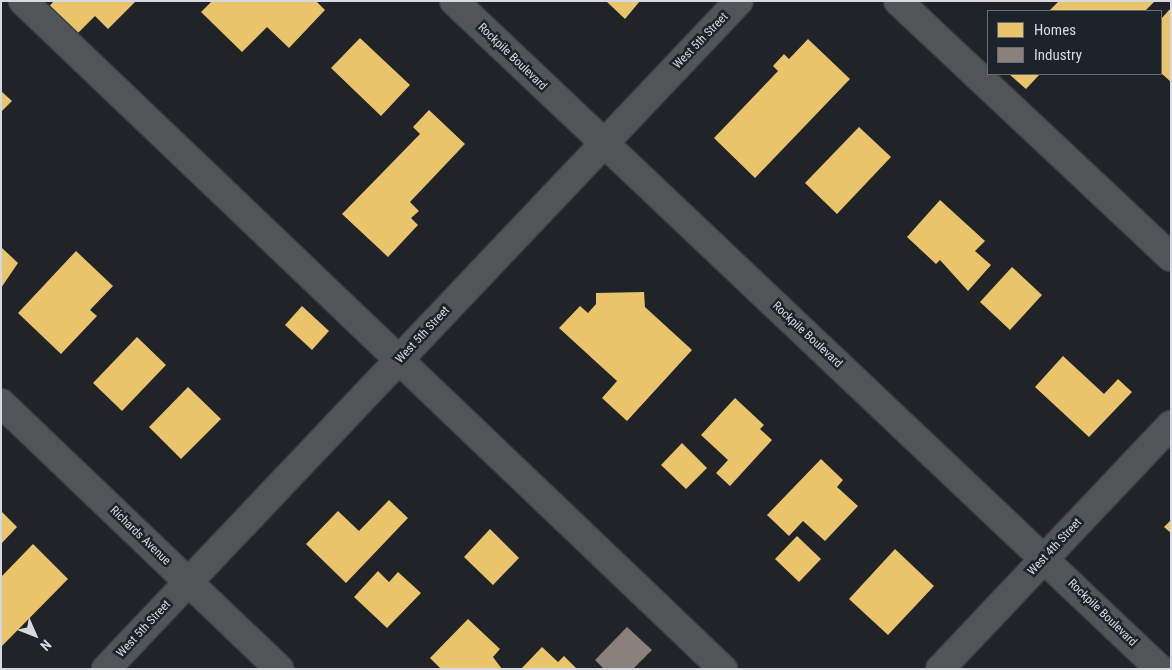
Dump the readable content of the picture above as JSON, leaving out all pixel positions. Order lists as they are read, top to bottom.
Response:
{
  "streets": {
    "street": [
      "West 5th Street",
      "Rockpile Boulevard",
      "Richards Avenue",
      "West 4th Street"
    ]
  },
  "crossings": [
    ["West 5th Street", "Rockpile Boulevard"],
    ["West 5th Street", "Richards Avenue"],
    ["Rockpile Boulevard", "West 4th Street"]
  ],
  "legend": ["Homes", "Industry"],
  "north": "bottom right"
}
